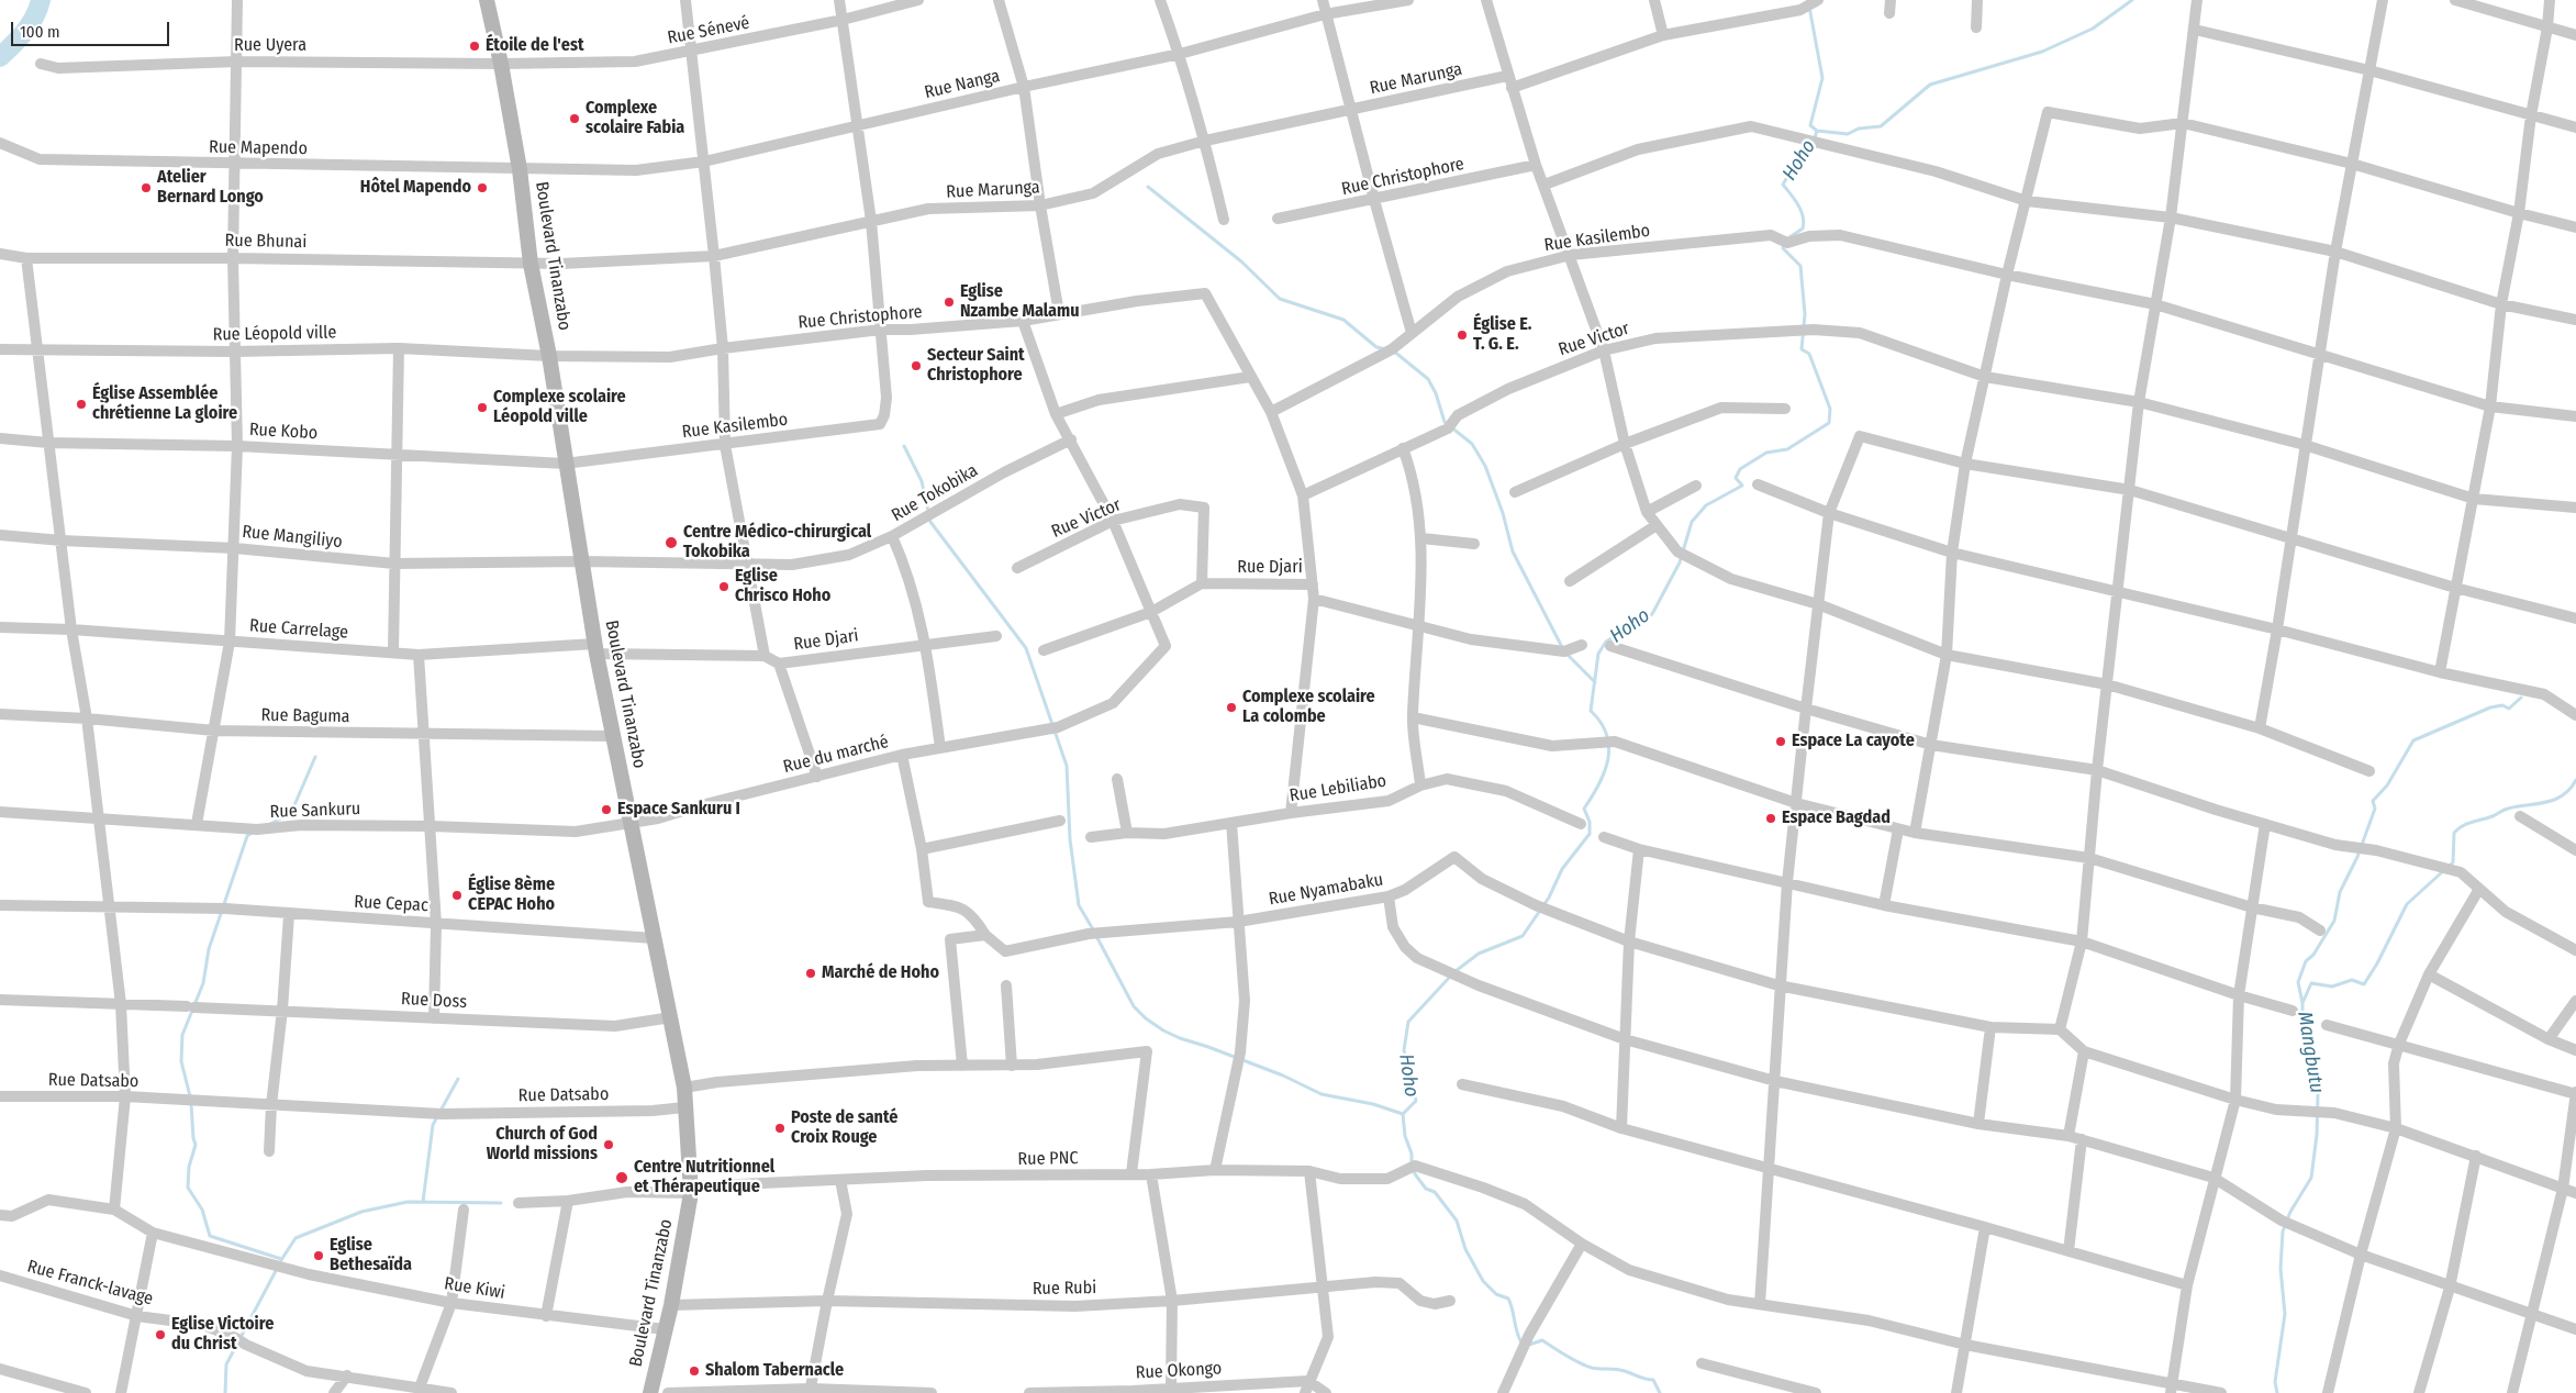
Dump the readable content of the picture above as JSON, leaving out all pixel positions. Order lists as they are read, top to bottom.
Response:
{
  "streets": {
    "street": [
      "Rue Sénevé",
      "Rue Uyera",
      "Rue Marunga",
      "Rue Nanga",
      "Rue Mapendo",
      "Rue Christophore",
      "Rue Kasilembo",
      "Rue Bhunai",
      "Boulevard Tinanzabo",
      "Rue Léopold ville",
      "Rue Victor",
      "Rue Kobo",
      "Rue Tokobika",
      "Rue Mangiliyo",
      "Rue Djari",
      "Rue Carrelage",
      "Rue Baguma",
      "Rue du marché",
      "Rue Lebiliabo",
      "Rue Sankuru",
      "Rue Nyamabaku",
      "Rue Cepac",
      "Rue Doss",
      "Rue Datsabo",
      "Rue PNC",
      "Rue Franck-lavage",
      "Rue Kiwi",
      "Rue Rubi",
      "Rue Okongo"
    ]
  },
  "crossings": [
    ["Rue Sénevé", "Rue Uyera"],
    ["Rue Sénevé", "Boulevard Tinanzabo"],
    ["Rue Uyera", "Boulevard Tinanzabo"],
    ["Rue Marunga", "Rue Bhunai"],
    ["Rue Marunga", "Boulevard Tinanzabo"],
    ["Rue Nanga", "Rue Mapendo"],
    ["Rue Nanga", "Boulevard Tinanzabo"],
    ["Rue Mapendo", "Boulevard Tinanzabo"],
    ["Rue Christophore", "Rue Kasilembo"],
    ["Rue Christophore", "Boulevard Tinanzabo"],
    ["Rue Christophore", "Rue Léopold ville"],
    ["Rue Kasilembo", "Boulevard Tinanzabo"],
    ["Rue Kasilembo", "Rue Kobo"],
    ["Rue Bhunai", "Boulevard Tinanzabo"],
    ["Boulevard Tinanzabo", "Rue Léopold ville"],
    ["Boulevard Tinanzabo", "Rue Kobo"],
    ["Boulevard Tinanzabo", "Rue Tokobika"],
    ["Boulevard Tinanzabo", "Rue Mangiliyo"],
    ["Boulevard Tinanzabo", "Rue Djari"],
    ["Boulevard Tinanzabo", "Rue Carrelage"],
    ["Boulevard Tinanzabo", "Rue Baguma"],
    ["Boulevard Tinanzabo", "Rue du marché"],
    ["Boulevard Tinanzabo", "Rue Sankuru"],
    ["Boulevard Tinanzabo", "Rue Cepac"],
    ["Boulevard Tinanzabo", "Rue Doss"],
    ["Boulevard Tinanzabo", "Rue Datsabo"],
    ["Boulevard Tinanzabo", "Rue PNC"],
    ["Boulevard Tinanzabo", "Rue Kiwi"],
    ["Boulevard Tinanzabo", "Rue Rubi"],
    ["Rue Victor", "Rue Djari"],
    ["Rue Tokobika", "Rue Mangiliyo"],
    ["Rue Djari", "Rue Carrelage"],
    ["Rue Djari", "Rue du marché"],
    ["Rue du marché", "Rue Sankuru"]
  ],
  "water": ["Hoho", "Mangbutu"],
  "places": [
    "Étoile de l'est",
    "Complexe scolaire Fabia",
    "Atelier Bernard Longo",
    "Hôtel Mapendo",
    "Eglise Nzambe Malamu",
    "Église E. T. G. E.",
    "Secteur Saint Christophore",
    "Église Assemblée chrétienne La gloire",
    "Complexe scolaire Léopold ville",
    "Centre Médico-chirurgical Tokobika",
    "Eglise Chrisco Hoho",
    "Complexe scolaire La colombe",
    "Espace La cayote",
    "Espace Sankuru I",
    "Espace Bagdad",
    "Église 8ème CEPAC Hoho",
    "Marché de Hoho",
    "Poste de santé Croix Rouge",
    "Church of God World missions",
    "Centre Nutritionnel et Thérapeutique",
    "Eglise Bethesaïda",
    "Eglise Victoire du Christ",
    "Shalom Tabernacle"
  ],
  "scale_bar": "100 m"
}
